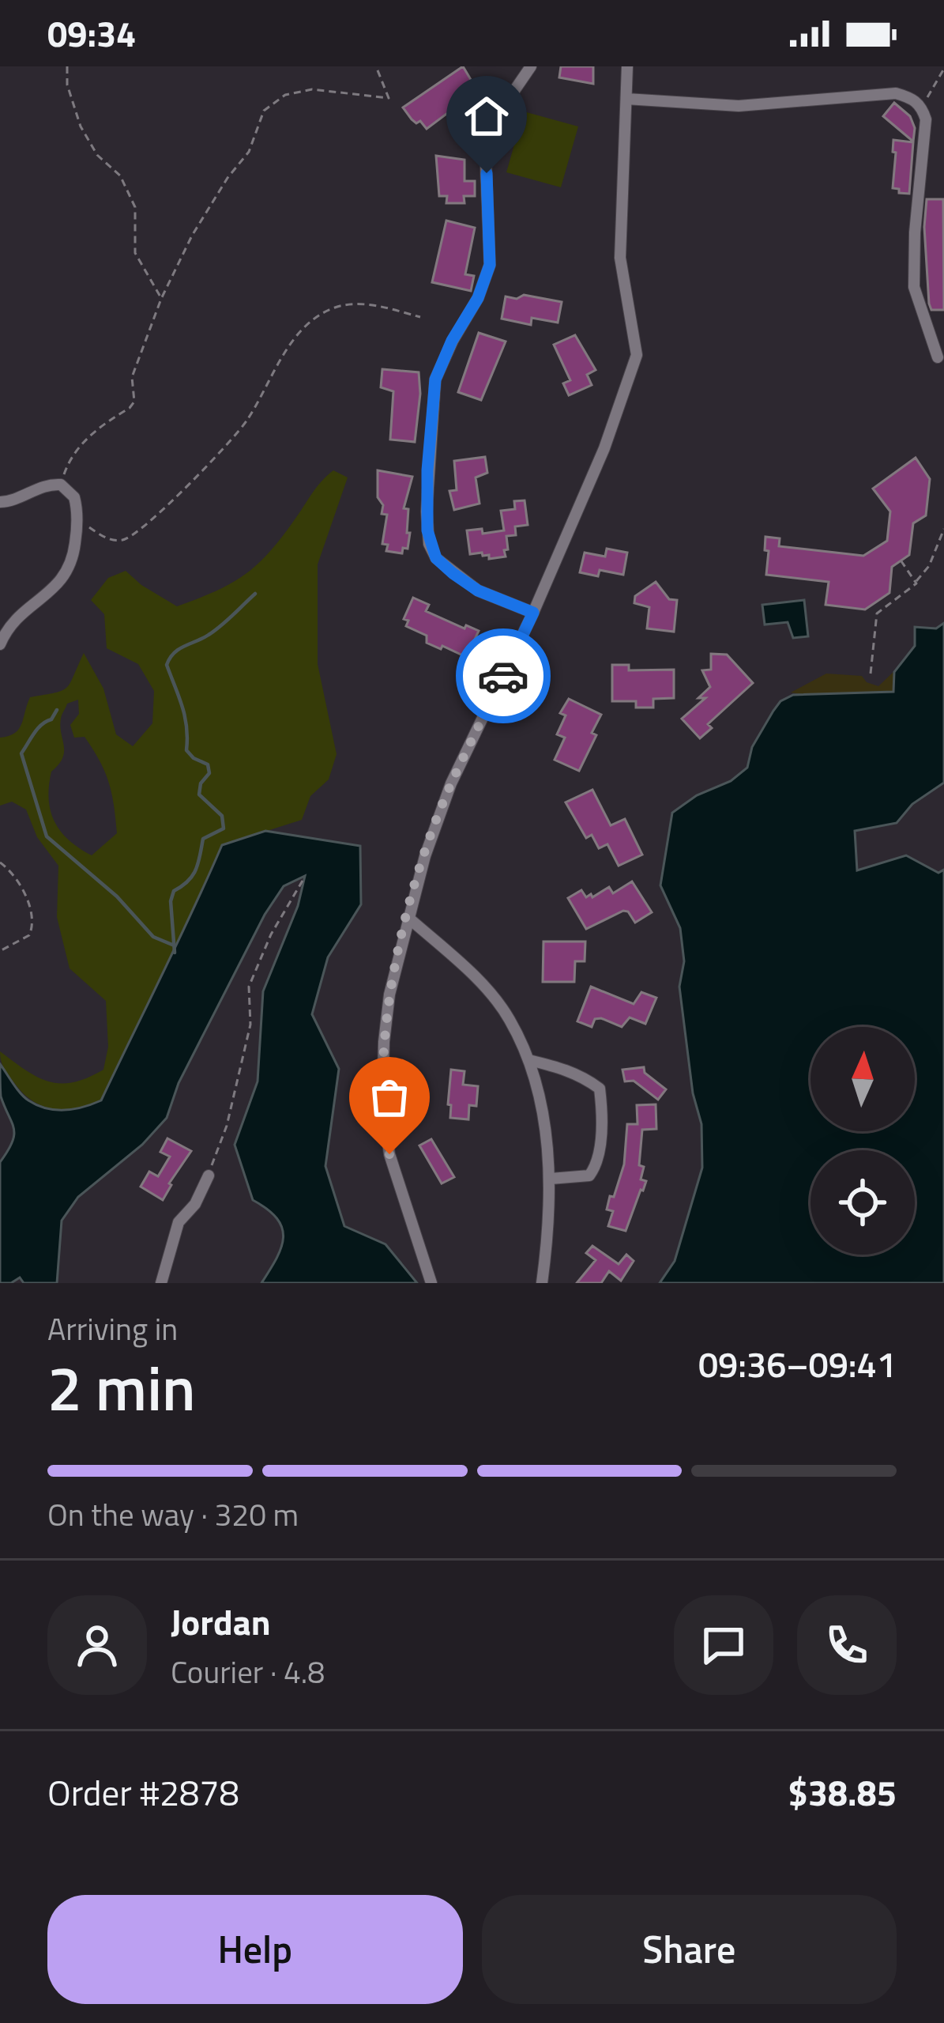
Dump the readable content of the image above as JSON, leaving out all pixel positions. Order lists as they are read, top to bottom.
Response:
{
  "north": "top",
  "page": {
    "status": "09:34",
    "heading": ["2 min", "Arriving in", "09:36–09:41"],
    "panel": [
      "Jordan",
      "Courier · 4.8",
      "Order #2878",
      "$38.85"
    ],
    "bar": "On the way · 320 m",
    "buttons": ["Help", "Share"]
  }
}
